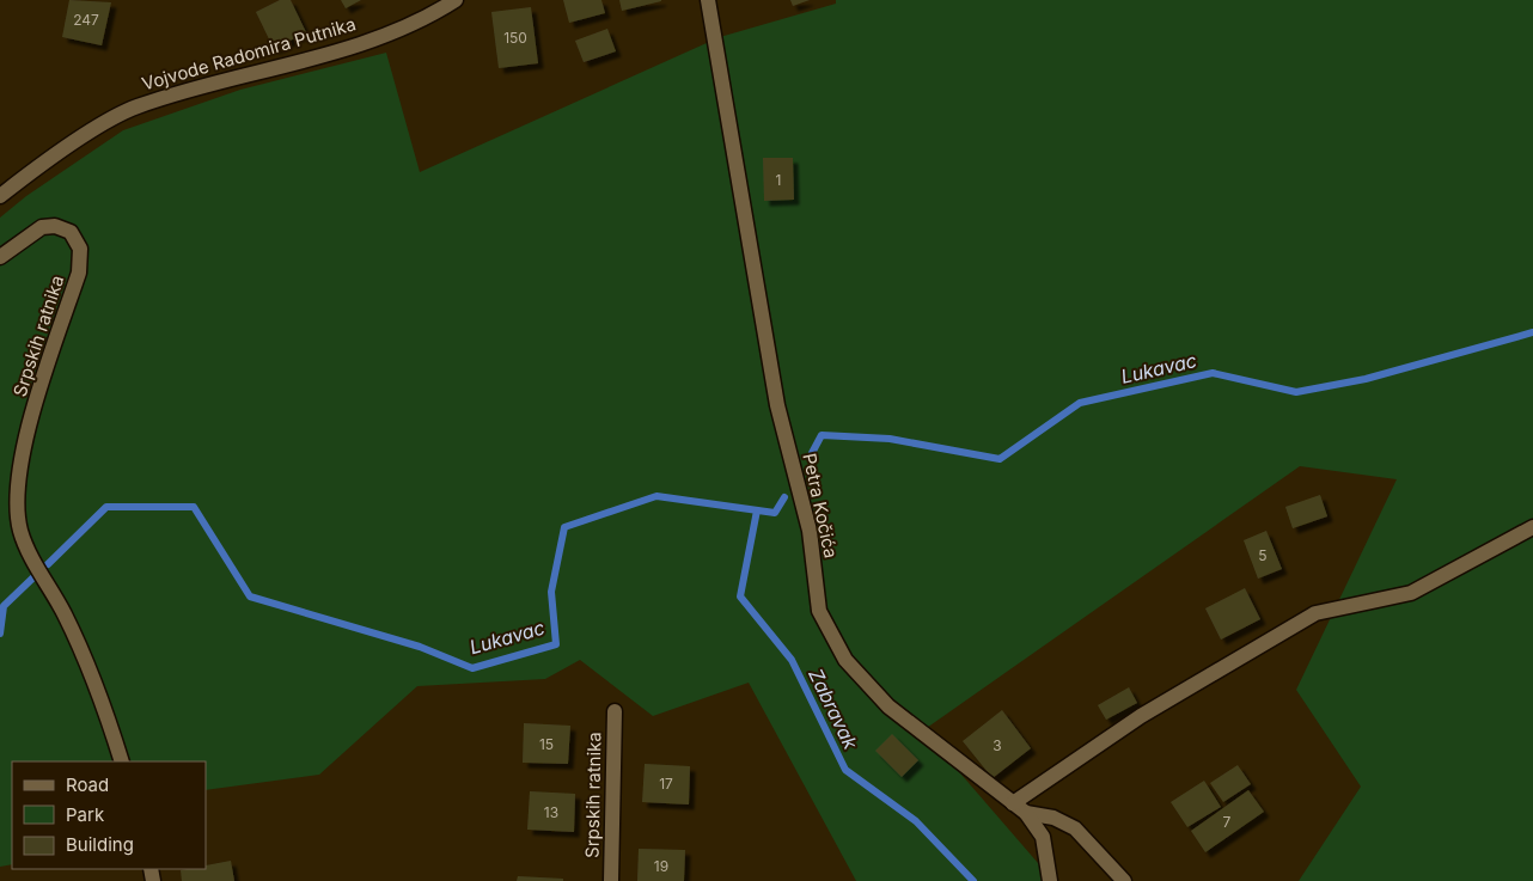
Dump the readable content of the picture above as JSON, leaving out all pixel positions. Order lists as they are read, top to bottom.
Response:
{
  "streets": {
    "street": ["Vojvode Radomira Putnika", "Srpskih ratnika", "Petra Kočića"]
  },
  "water": ["Lukavac", "Zabravak"],
  "house_numbers": [
    "247",
    "150",
    "1",
    "5",
    "15",
    "3",
    "17",
    "13",
    "7",
    "19"
  ],
  "legend": ["Road", "Park", "Building"]
}
